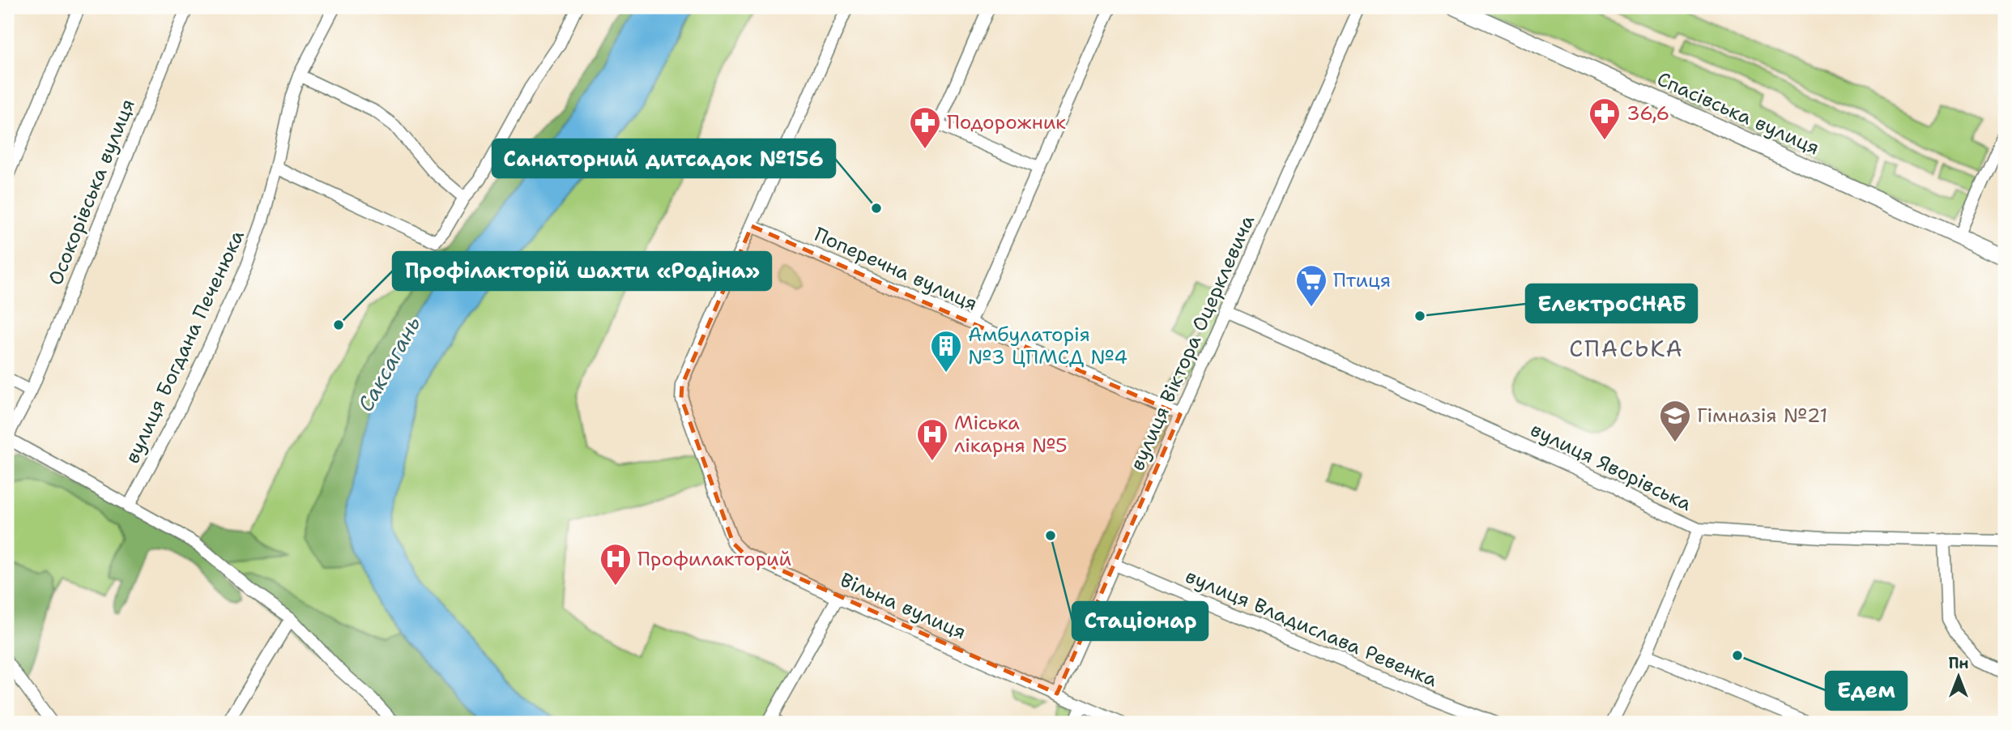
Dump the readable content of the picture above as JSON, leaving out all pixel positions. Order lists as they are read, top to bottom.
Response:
{
  "streets": {
    "street": [
      "Спасівська вулиця",
      "Осокорівська вулиця",
      "Поперечна вулиця",
      "вулиця Віктора Оцерклевича",
      "вулиця Богдана Печенюка",
      "вулиця Яворівська",
      "Вільна вулиця",
      "вулиця Владислава Ревенка"
    ]
  },
  "crossings": [
    ["Поперечна вулиця", "вулиця Віктора Оцерклевича"],
    ["Поперечна вулиця", "Вільна вулиця"],
    ["вулиця Віктора Оцерклевича", "вулиця Яворівська"],
    ["вулиця Віктора Оцерклевича", "Вільна вулиця"],
    ["вулиця Віктора Оцерклевича", "вулиця Владислава Ревенка"]
  ],
  "districts": ["СПАСЬКА"],
  "water": ["Саксагань"],
  "places": {
    "pharmacy": ["36,6", "Подорожник"],
    "other": [
      "Санаторний дитсадок №156",
      "ЕлектроСНАБ",
      "Профілакторій шахти «Родіна»",
      "Стаціонар",
      "Едем"
    ],
    "supermarket": ["Птиця"],
    "building": ["Амбулаторія №3 ЦПМСД №4"],
    "school or university": ["Гімназія №21"],
    "hospital": ["Міська лікарня №5", "Профилакторий"]
  },
  "north": "top"
}
